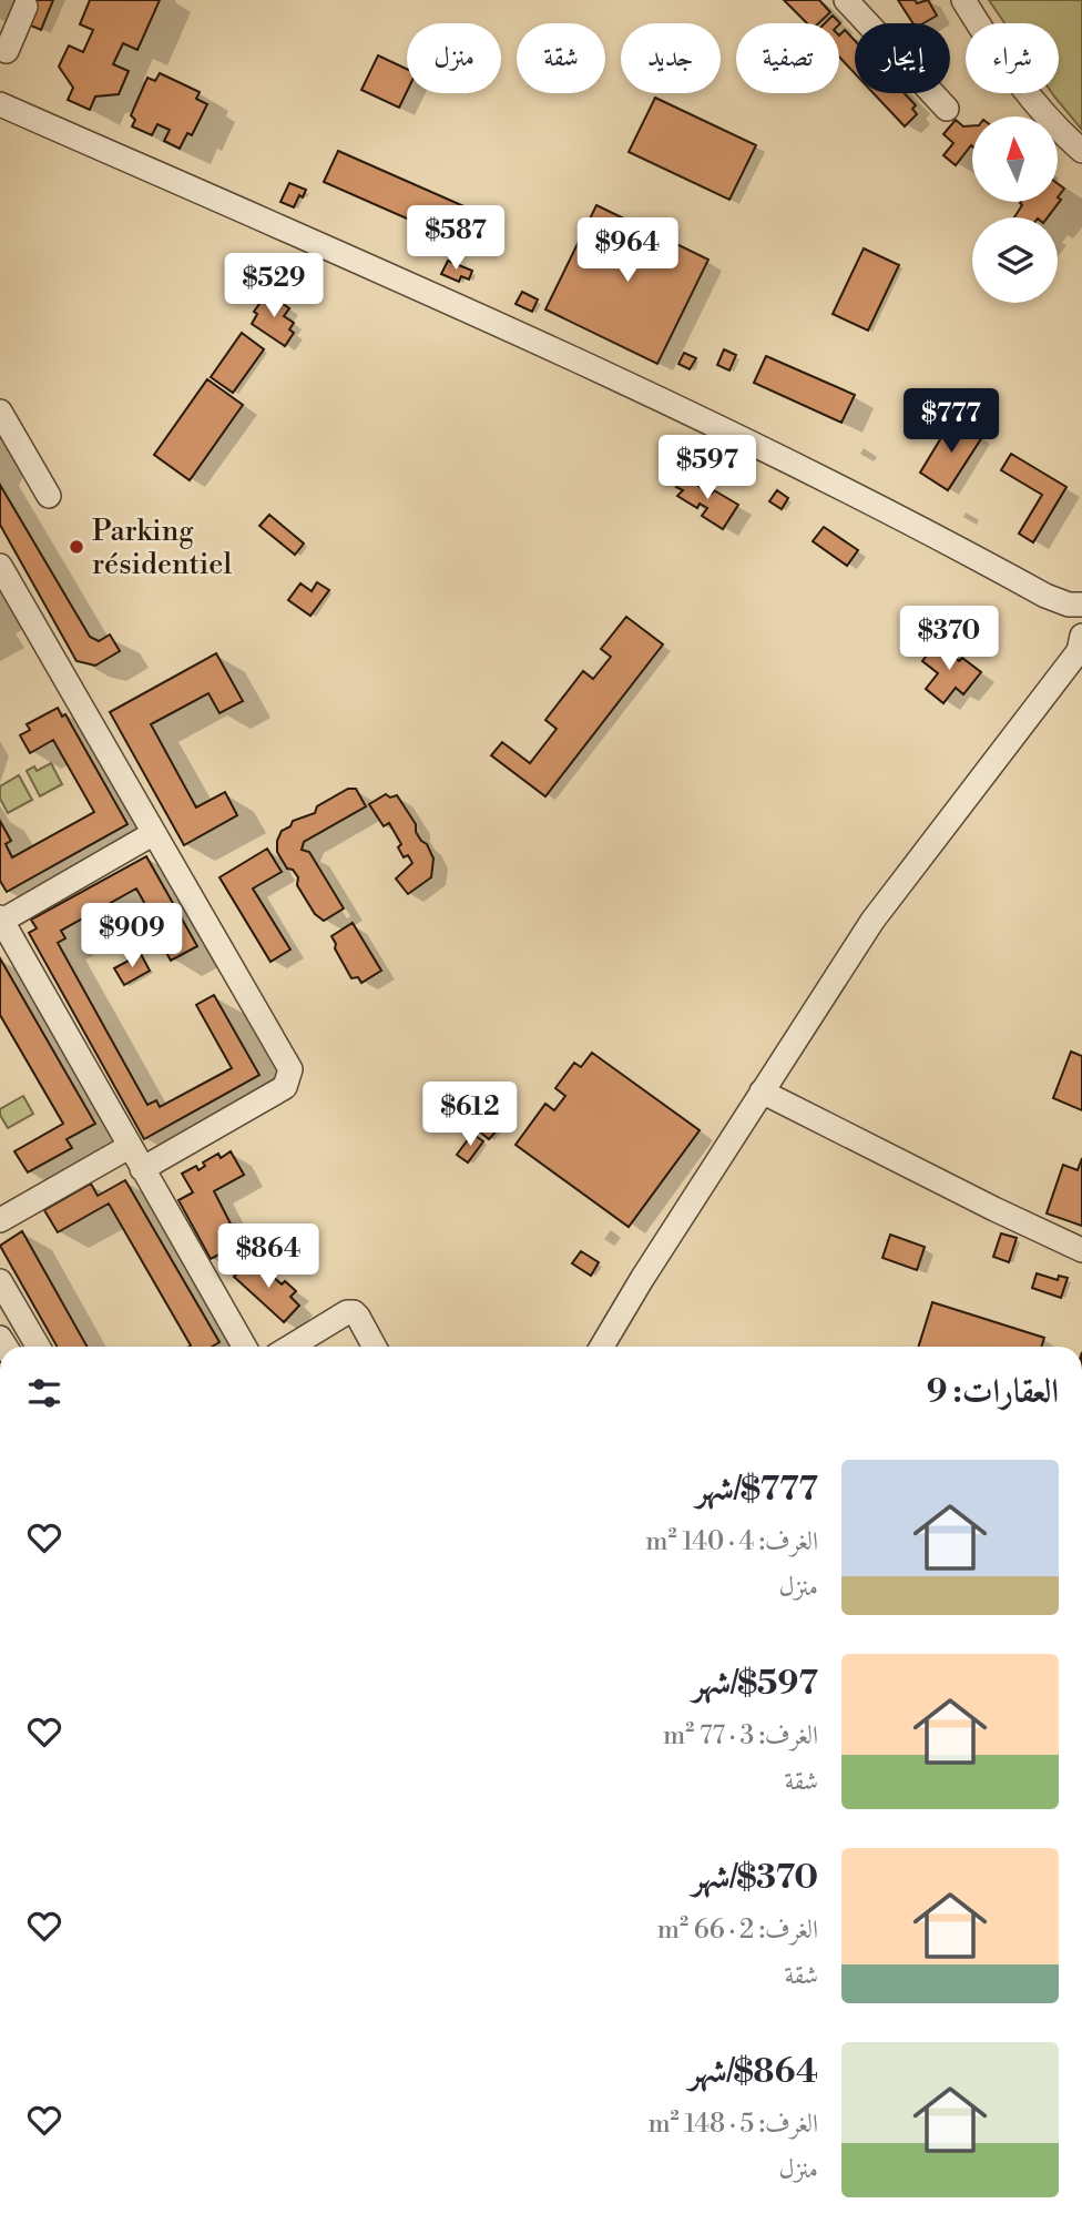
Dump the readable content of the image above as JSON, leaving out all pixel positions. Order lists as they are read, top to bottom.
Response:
{
  "places": ["Parking résidentiel"],
  "north": "top",
  "page": {
    "chip": [
      "شراء",
      "إيجار",
      "تصفية",
      "جديد",
      "شقة",
      "منزل"
    ],
    "price": [
      "$587",
      "$964",
      "$529",
      "$777",
      "$597",
      "$370",
      "$909",
      "$612",
      "$864"
    ],
    "heading": "العقارات: 9",
    "list": [
      {
        "name": "$777/شهر",
        "note": "الغرف: 4 · 140 m² · منزل"
      },
      {
        "name": "$597/شهر",
        "note": "الغرف: 3 · 77 m² · شقة"
      },
      {
        "name": "$370/شهر",
        "note": "الغرف: 2 · 66 m² · شقة"
      },
      {
        "name": "$864/شهر",
        "note": "الغرف: 5 · 148 m² · منزل"
      }
    ]
  }
}
